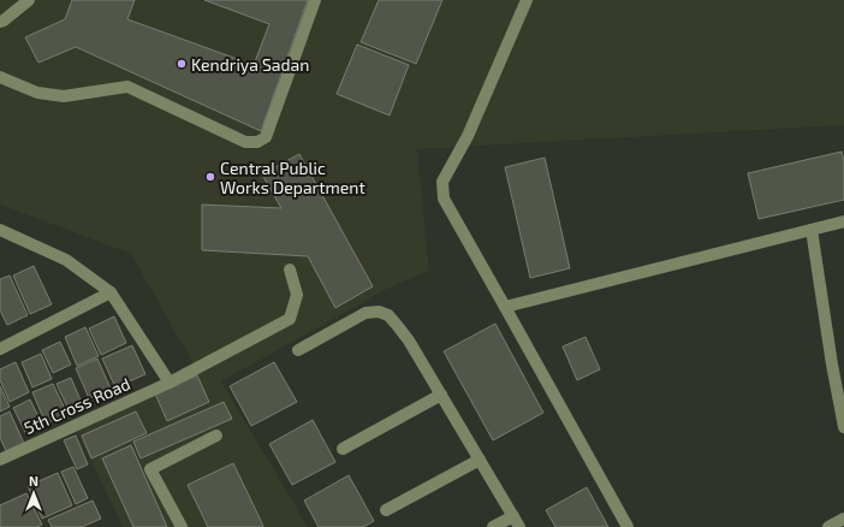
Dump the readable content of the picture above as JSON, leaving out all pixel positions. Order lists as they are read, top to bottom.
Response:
{
  "streets": {
    "street": ["5th Cross Road"]
  },
  "places": ["Kendriya Sadan", "Central Public Works Department"],
  "north": "top"
}
